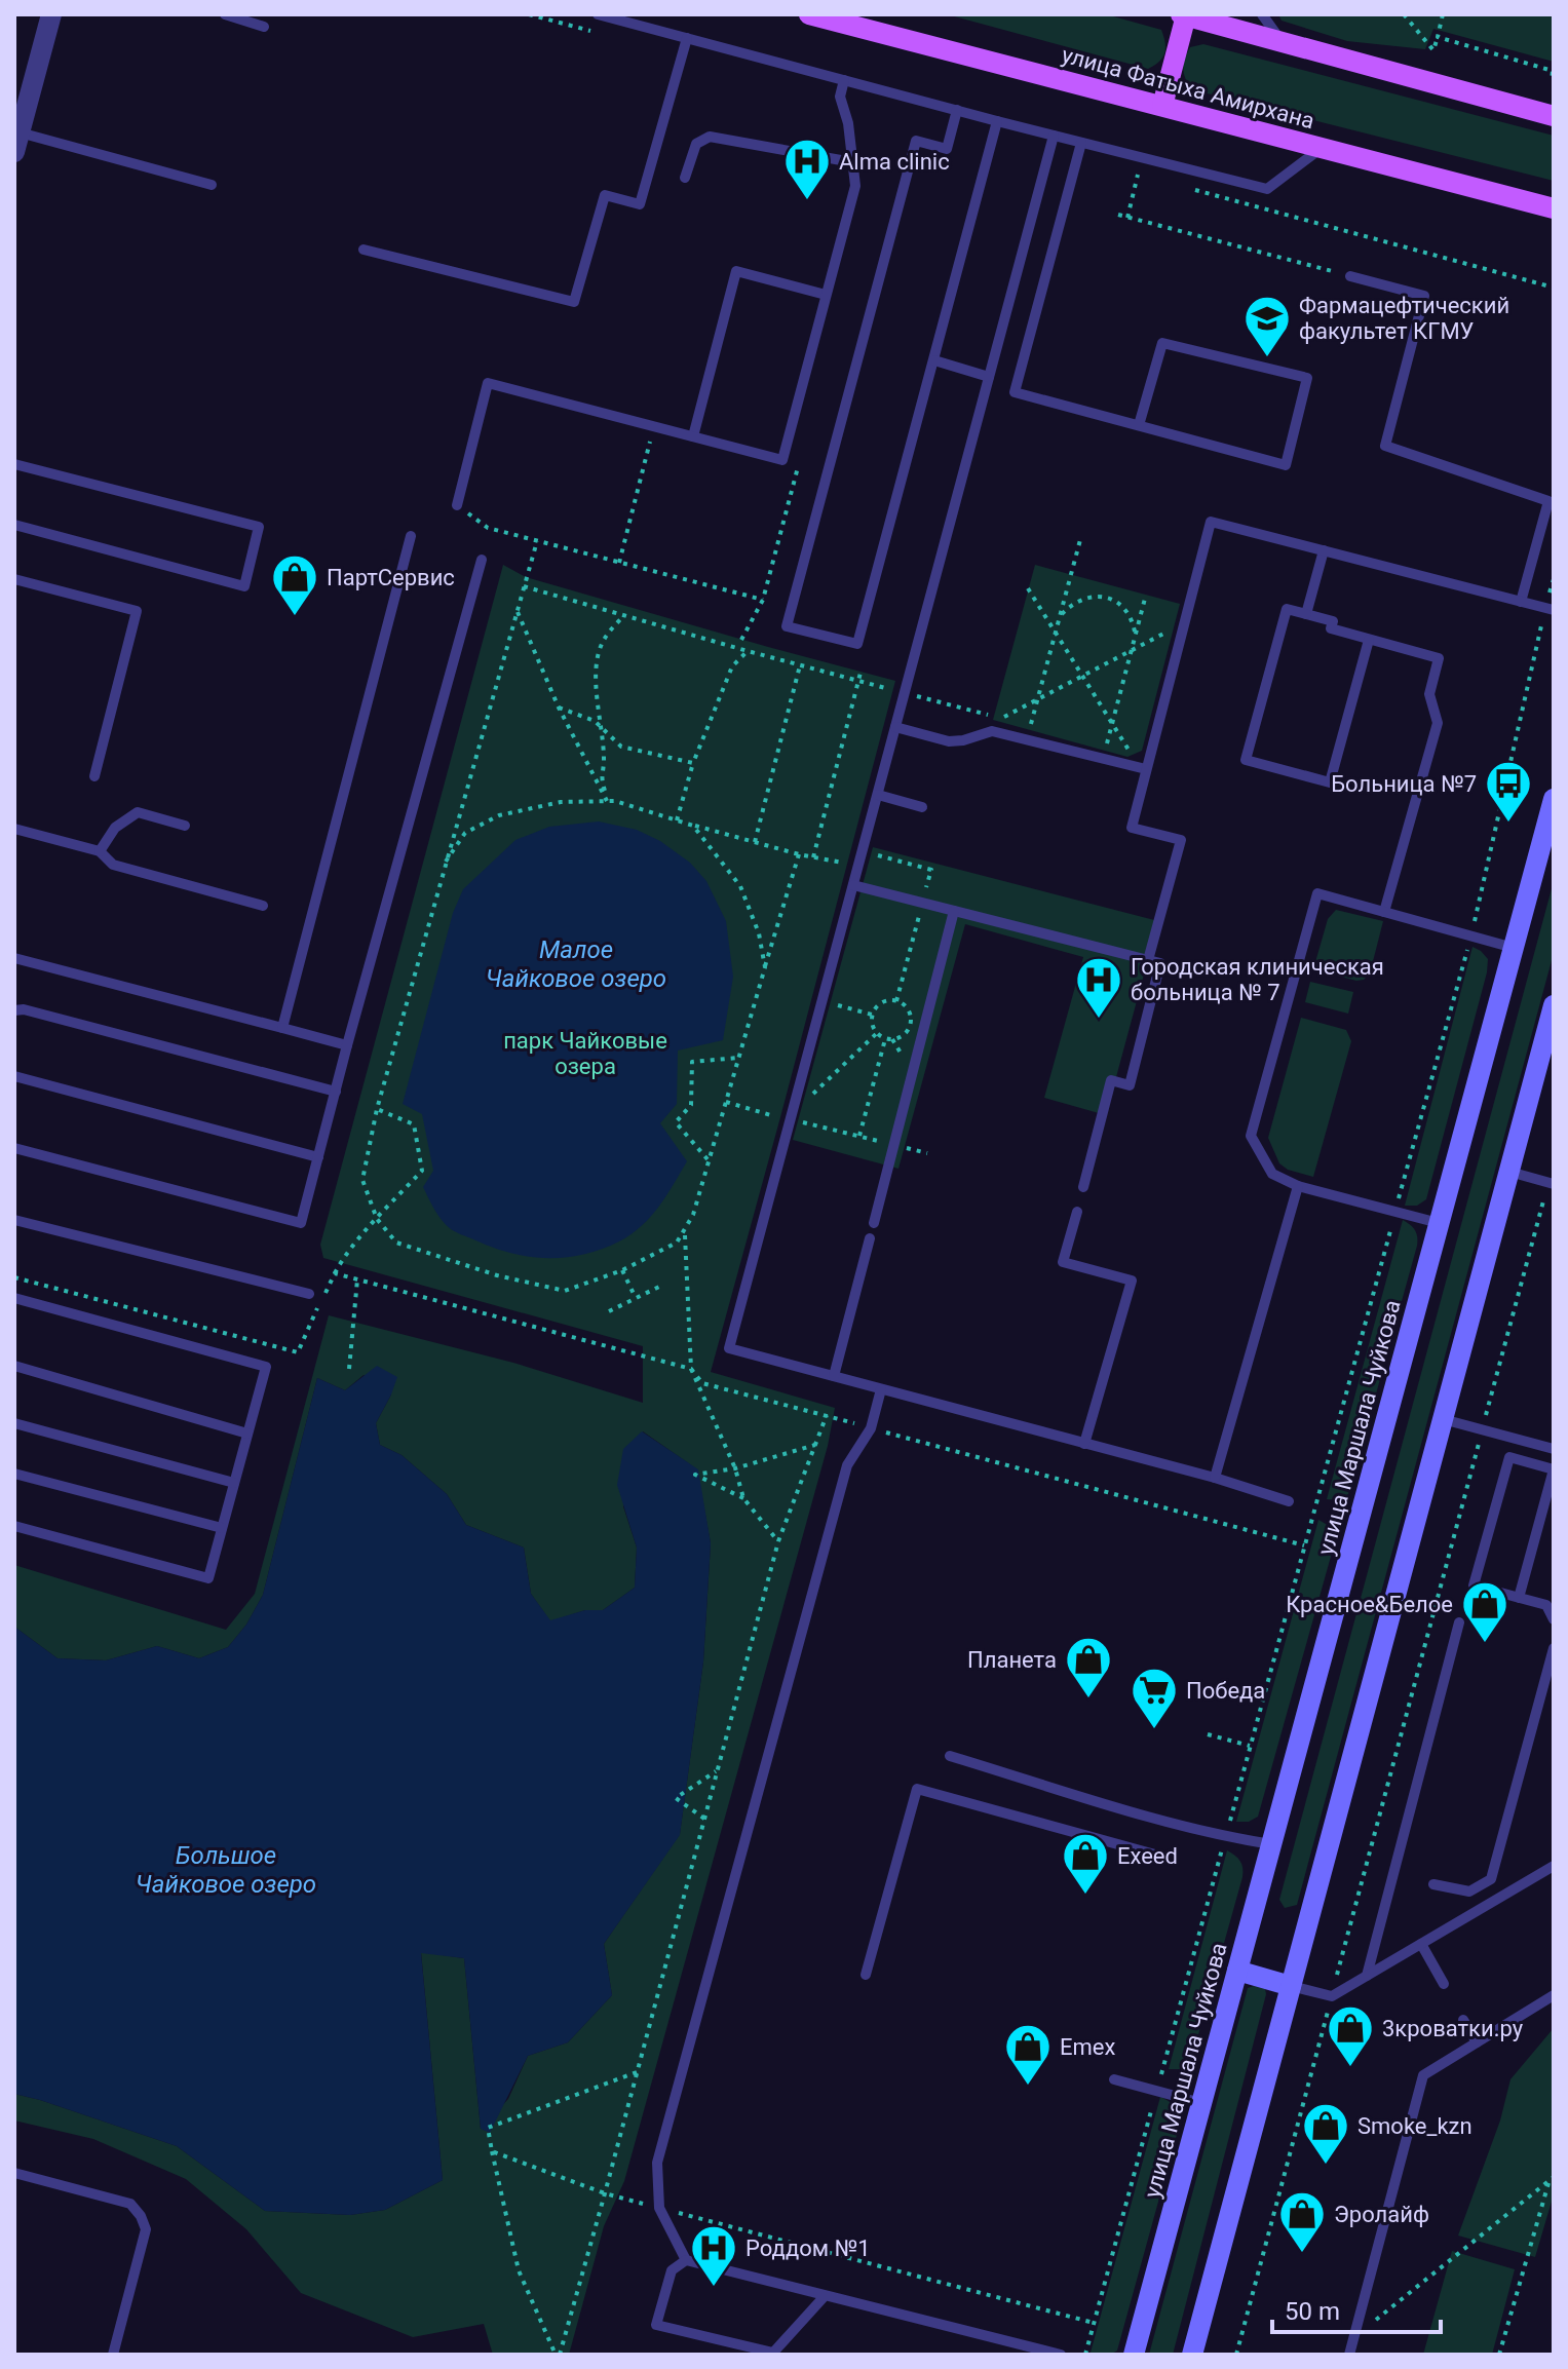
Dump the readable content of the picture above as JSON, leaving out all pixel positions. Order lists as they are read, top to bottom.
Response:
{
  "streets": {
    "main road": ["улица Фатыха Амирхана", "улица Маршала Чуйкова"]
  },
  "water": ["Малое Чайковое озеро", "Большое Чайковое озеро"],
  "parks": ["парк Чайковые озера"],
  "places": {
    "hospital": ["Alma clinic", "Городская клиническая больница № 7", "Роддом №1"],
    "school or university": ["Фармацефтический факультет КГМУ"],
    "shop": [
      "ПартСервис",
      "Красное&Белое",
      "Планета",
      "Exeed",
      "3кроватки.ру",
      "Emex",
      "Smoke_kzn",
      "Эролайф"
    ],
    "bus stop": ["Больница №7"],
    "supermarket": ["Победа"]
  },
  "scale_bar": "50 m"
}
